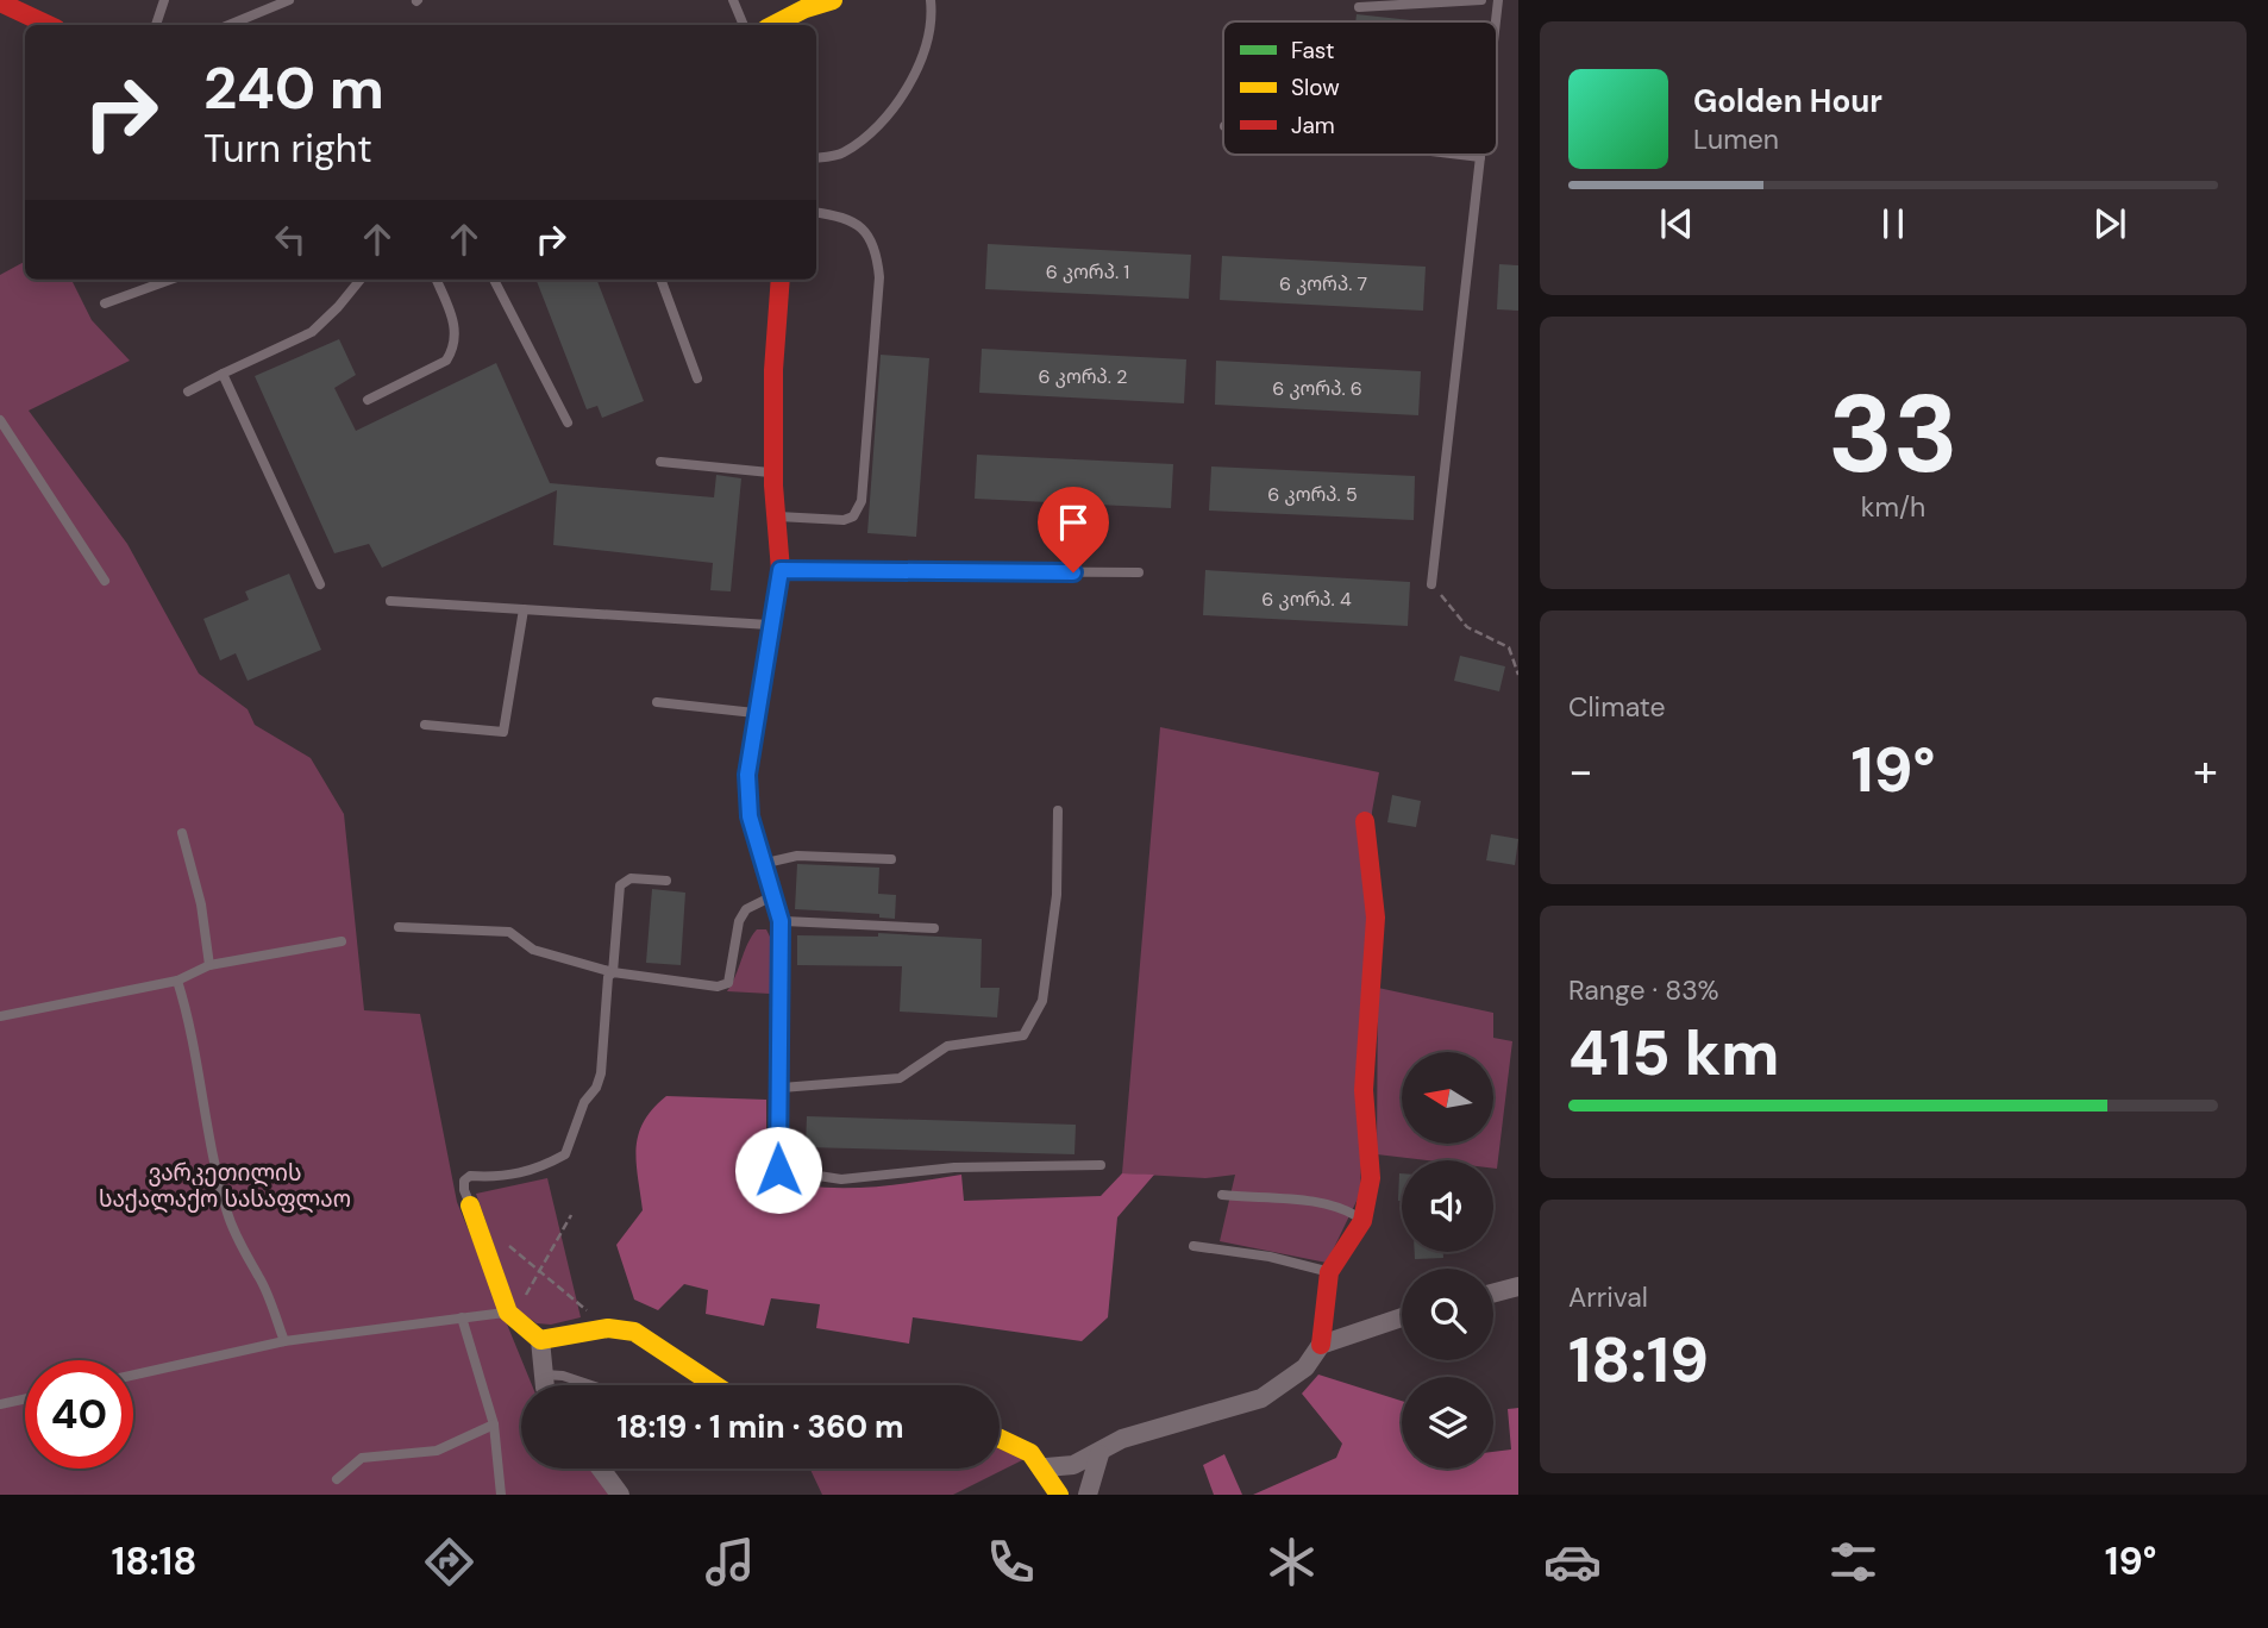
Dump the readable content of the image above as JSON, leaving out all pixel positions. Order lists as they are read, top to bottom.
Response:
{
  "parks": ["ვარკეთილის საქალაქო სასაფლაო"],
  "house_numbers": [
    "6 კორპ. 1",
    "6 კორპ. 7",
    "6 კორპ. 2",
    "6 კორპ. 6",
    "6 კორპ. 5",
    "6 კორპ. 4"
  ],
  "legend": ["Fast", "Slow", "Jam"],
  "north": "left",
  "page": {
    "turn": ["240 m", "Turn right"],
    "song": ["Golden Hour", "Lumen"],
    "tile": [
      ["33", "km/h"],
      "Climate",
      ["Range · 83%", "415 km"],
      ["Arrival", "18:19"]
    ],
    "heat": ["−", "19°", "+"],
    "limit": "40",
    "trip": "18:19 · 1 min · 360 m",
    "tabs": ["18:18", "19°"]
  }
}
